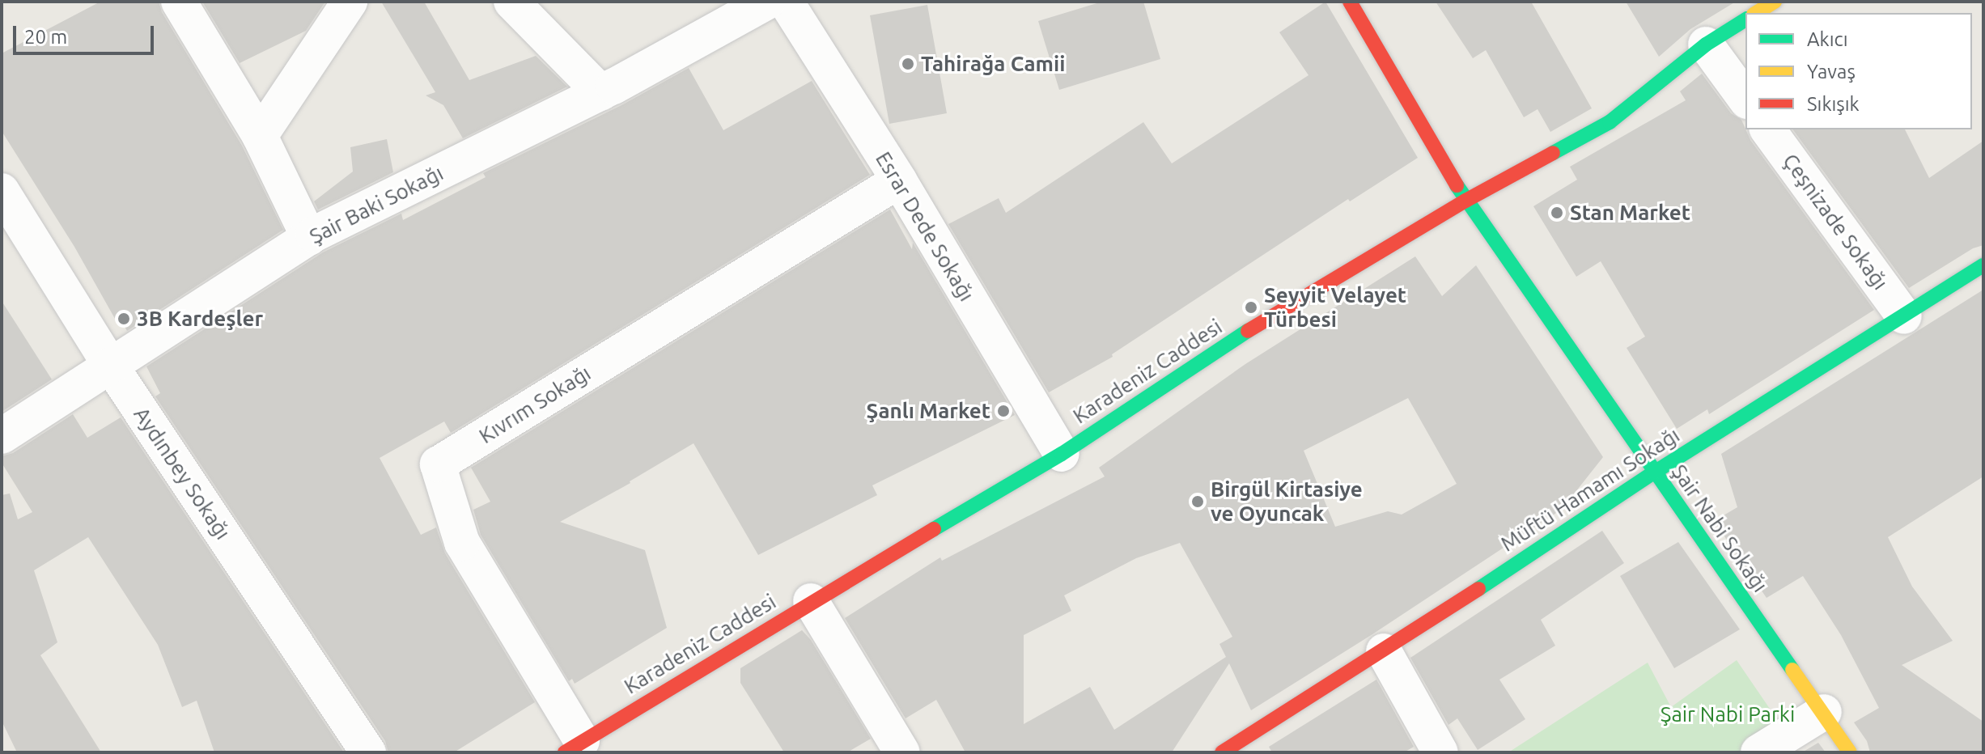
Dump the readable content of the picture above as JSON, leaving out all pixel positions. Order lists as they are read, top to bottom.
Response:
{
  "streets": {
    "street": [
      "Şair Baki Sokağı",
      "Çeşnizade Sokağı",
      "Esrar Dede Sokağı",
      "Karadeniz Caddesi",
      "Kıvrım Sokağı",
      "Aydınbey Sokağı",
      "Müftü Hamamı Sokağı",
      "Şair Nabi Sokağı"
    ]
  },
  "crossings": [
    ["Şair Baki Sokağı", "Aydınbey Sokağı"],
    ["Çeşnizade Sokağı", "Müftü Hamamı Sokağı"],
    ["Esrar Dede Sokağı", "Karadeniz Caddesi"],
    ["Esrar Dede Sokağı", "Kıvrım Sokağı"],
    ["Karadeniz Caddesi", "Kıvrım Sokağı"],
    ["Karadeniz Caddesi", "Şair Nabi Sokağı"],
    ["Müftü Hamamı Sokağı", "Şair Nabi Sokağı"]
  ],
  "parks": ["Şair Nabi Parki"],
  "places": [
    "Tahirağa Camii",
    "Stan Market",
    "Seyyit Velayet Türbesi",
    "3B Kardeşler",
    "Şanlı Market",
    "Birgül Kirtasiye ve Oyuncak"
  ],
  "legend": ["Akıcı", "Yavaş", "Sıkışık"],
  "scale_bar": "20 m"
}
